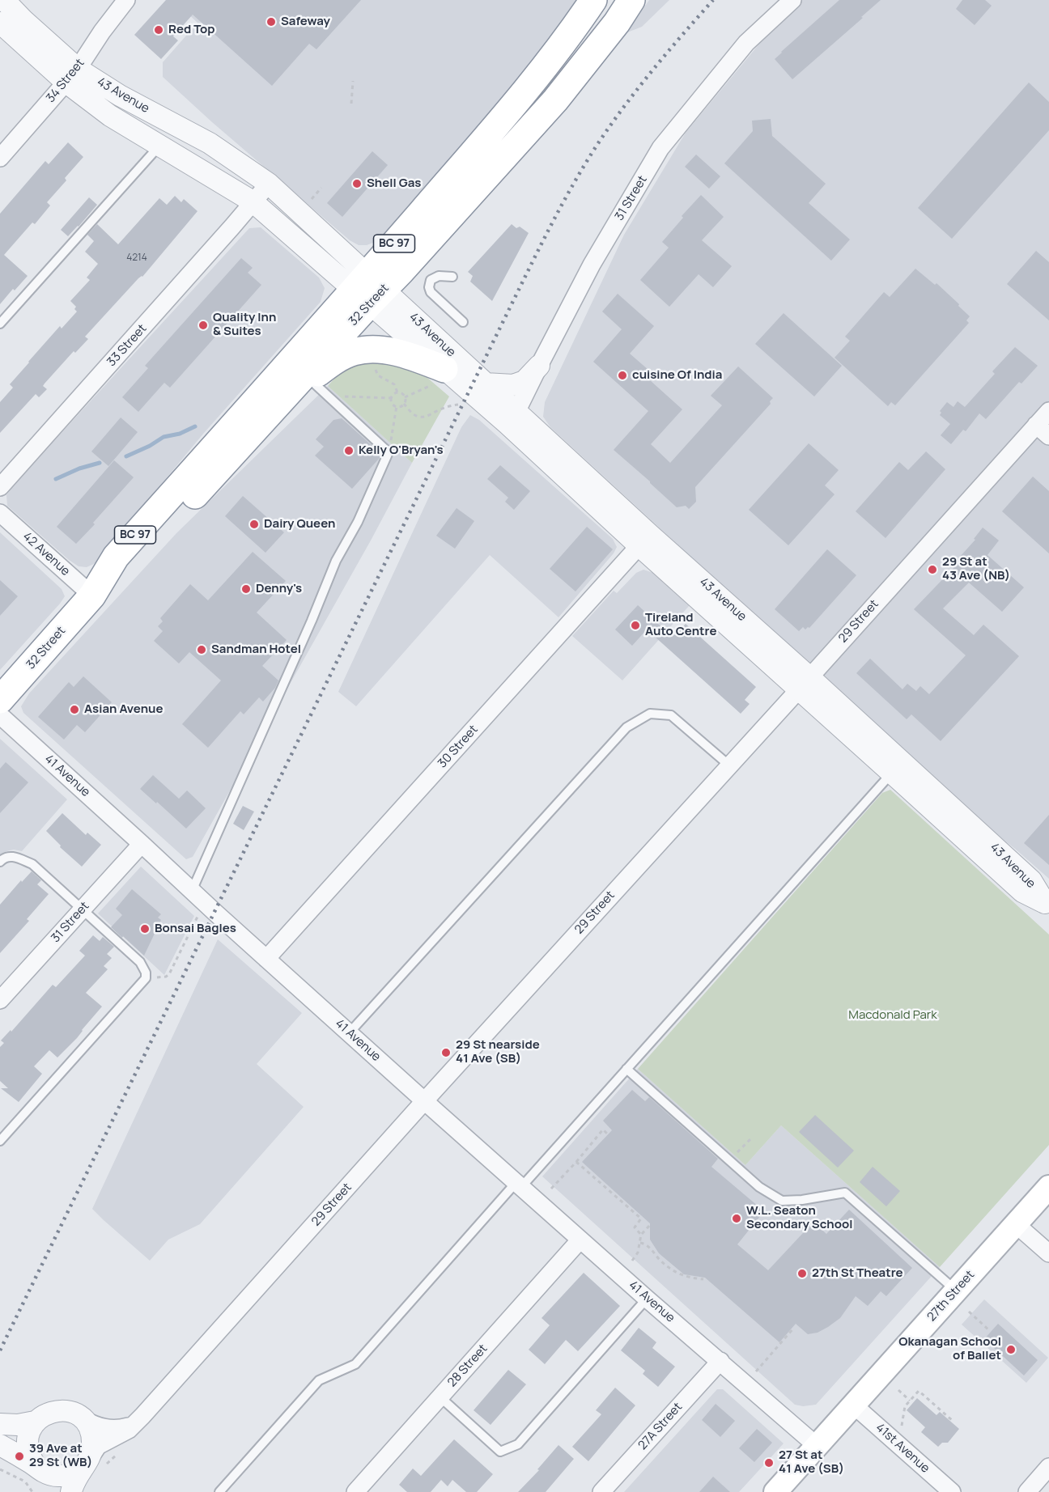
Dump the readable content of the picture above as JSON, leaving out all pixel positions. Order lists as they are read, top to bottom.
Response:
{
  "streets": {
    "highway": ["BC 97", "32 Street"],
    "main road": ["27th Street"],
    "street": [
      "34 Street",
      "43 Avenue",
      "31 Street",
      "33 Street",
      "42 Avenue",
      "29 Street",
      "30 Street",
      "41 Avenue",
      "28 Street",
      "27A Street",
      "41st Avenue"
    ]
  },
  "crossings": [
    ["34 Street", "43 Avenue"],
    ["43 Avenue", "31 Street"],
    ["43 Avenue", "32 Street"],
    ["43 Avenue", "33 Street"],
    ["43 Avenue", "29 Street"],
    ["43 Avenue", "30 Street"],
    ["31 Street", "41 Avenue"],
    ["32 Street", "42 Avenue"],
    ["29 Street", "41 Avenue"],
    ["30 Street", "41 Avenue"],
    ["41 Avenue", "28 Street"],
    ["41 Avenue", "27A Street"],
    ["27th Street", "41st Avenue"]
  ],
  "parks": ["Macdonald Park"],
  "places": [
    "Safeway",
    "Red Top",
    "Shell Gas",
    "Quality Inn & Suites",
    "cuisine Of India",
    "Kelly O'Bryan's",
    "Dairy Queen",
    "29 St at 43 Ave (NB)",
    "Denny's",
    "Tireland Auto Centre",
    "Sandman Hotel",
    "Asian Avenue",
    "Bonsai Bagles",
    "29 St nearside 41 Ave (SB)",
    "W.L. Seaton Secondary School",
    "27th St Theatre",
    "Okanagan School of Ballet",
    "39 Ave at 29 St (WB)",
    "27 St at 41 Ave (SB)"
  ],
  "house_numbers": ["4214"]
}
